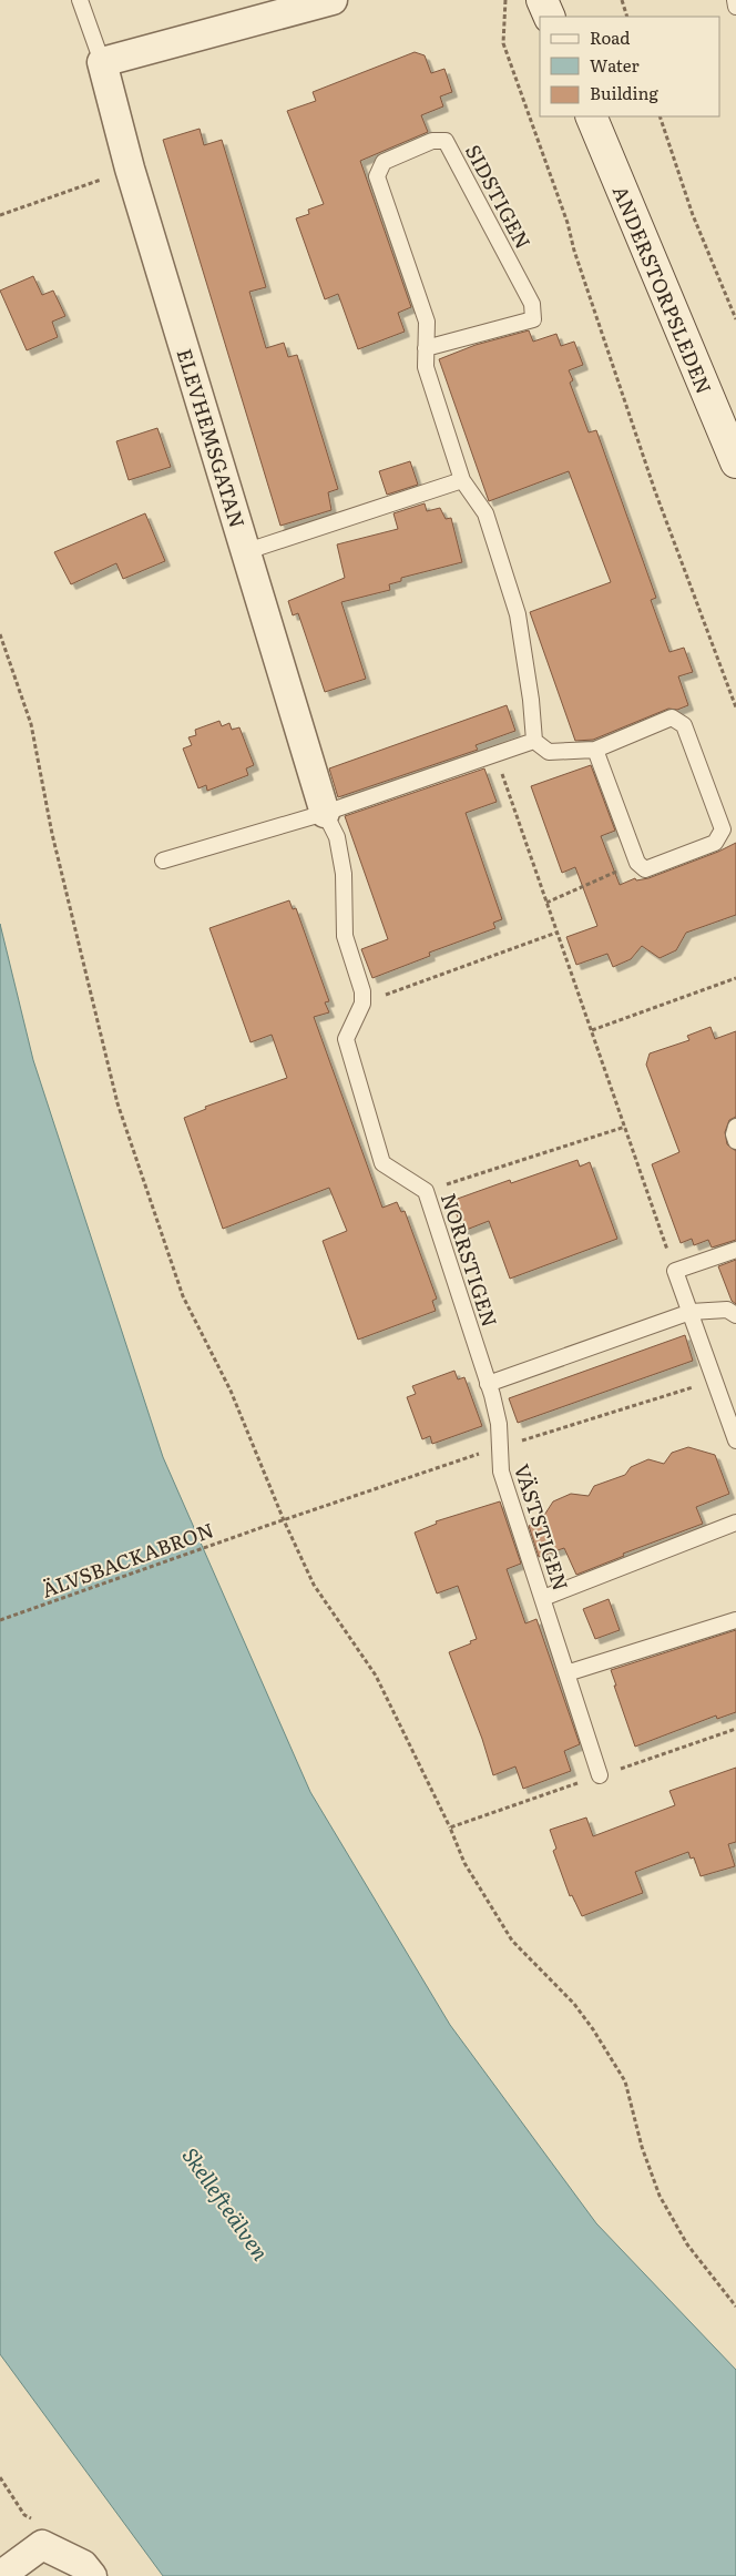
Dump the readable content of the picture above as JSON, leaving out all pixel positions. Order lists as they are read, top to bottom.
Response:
{
  "streets": {
    "main road": ["ANDERSTORPSLEDEN"],
    "street": ["ELEVHEMSGATAN"],
    "lane": ["SIDSTIGEN", "NORRSTIGEN", "VÄSTSTIGEN"],
    "path": ["ÄLVSBACKABRON"]
  },
  "crossings": [
    ["NORRSTIGEN", "VÄSTSTIGEN"]
  ],
  "water": ["Skellefteälven"],
  "legend": ["Road", "Water", "Building"]
}
